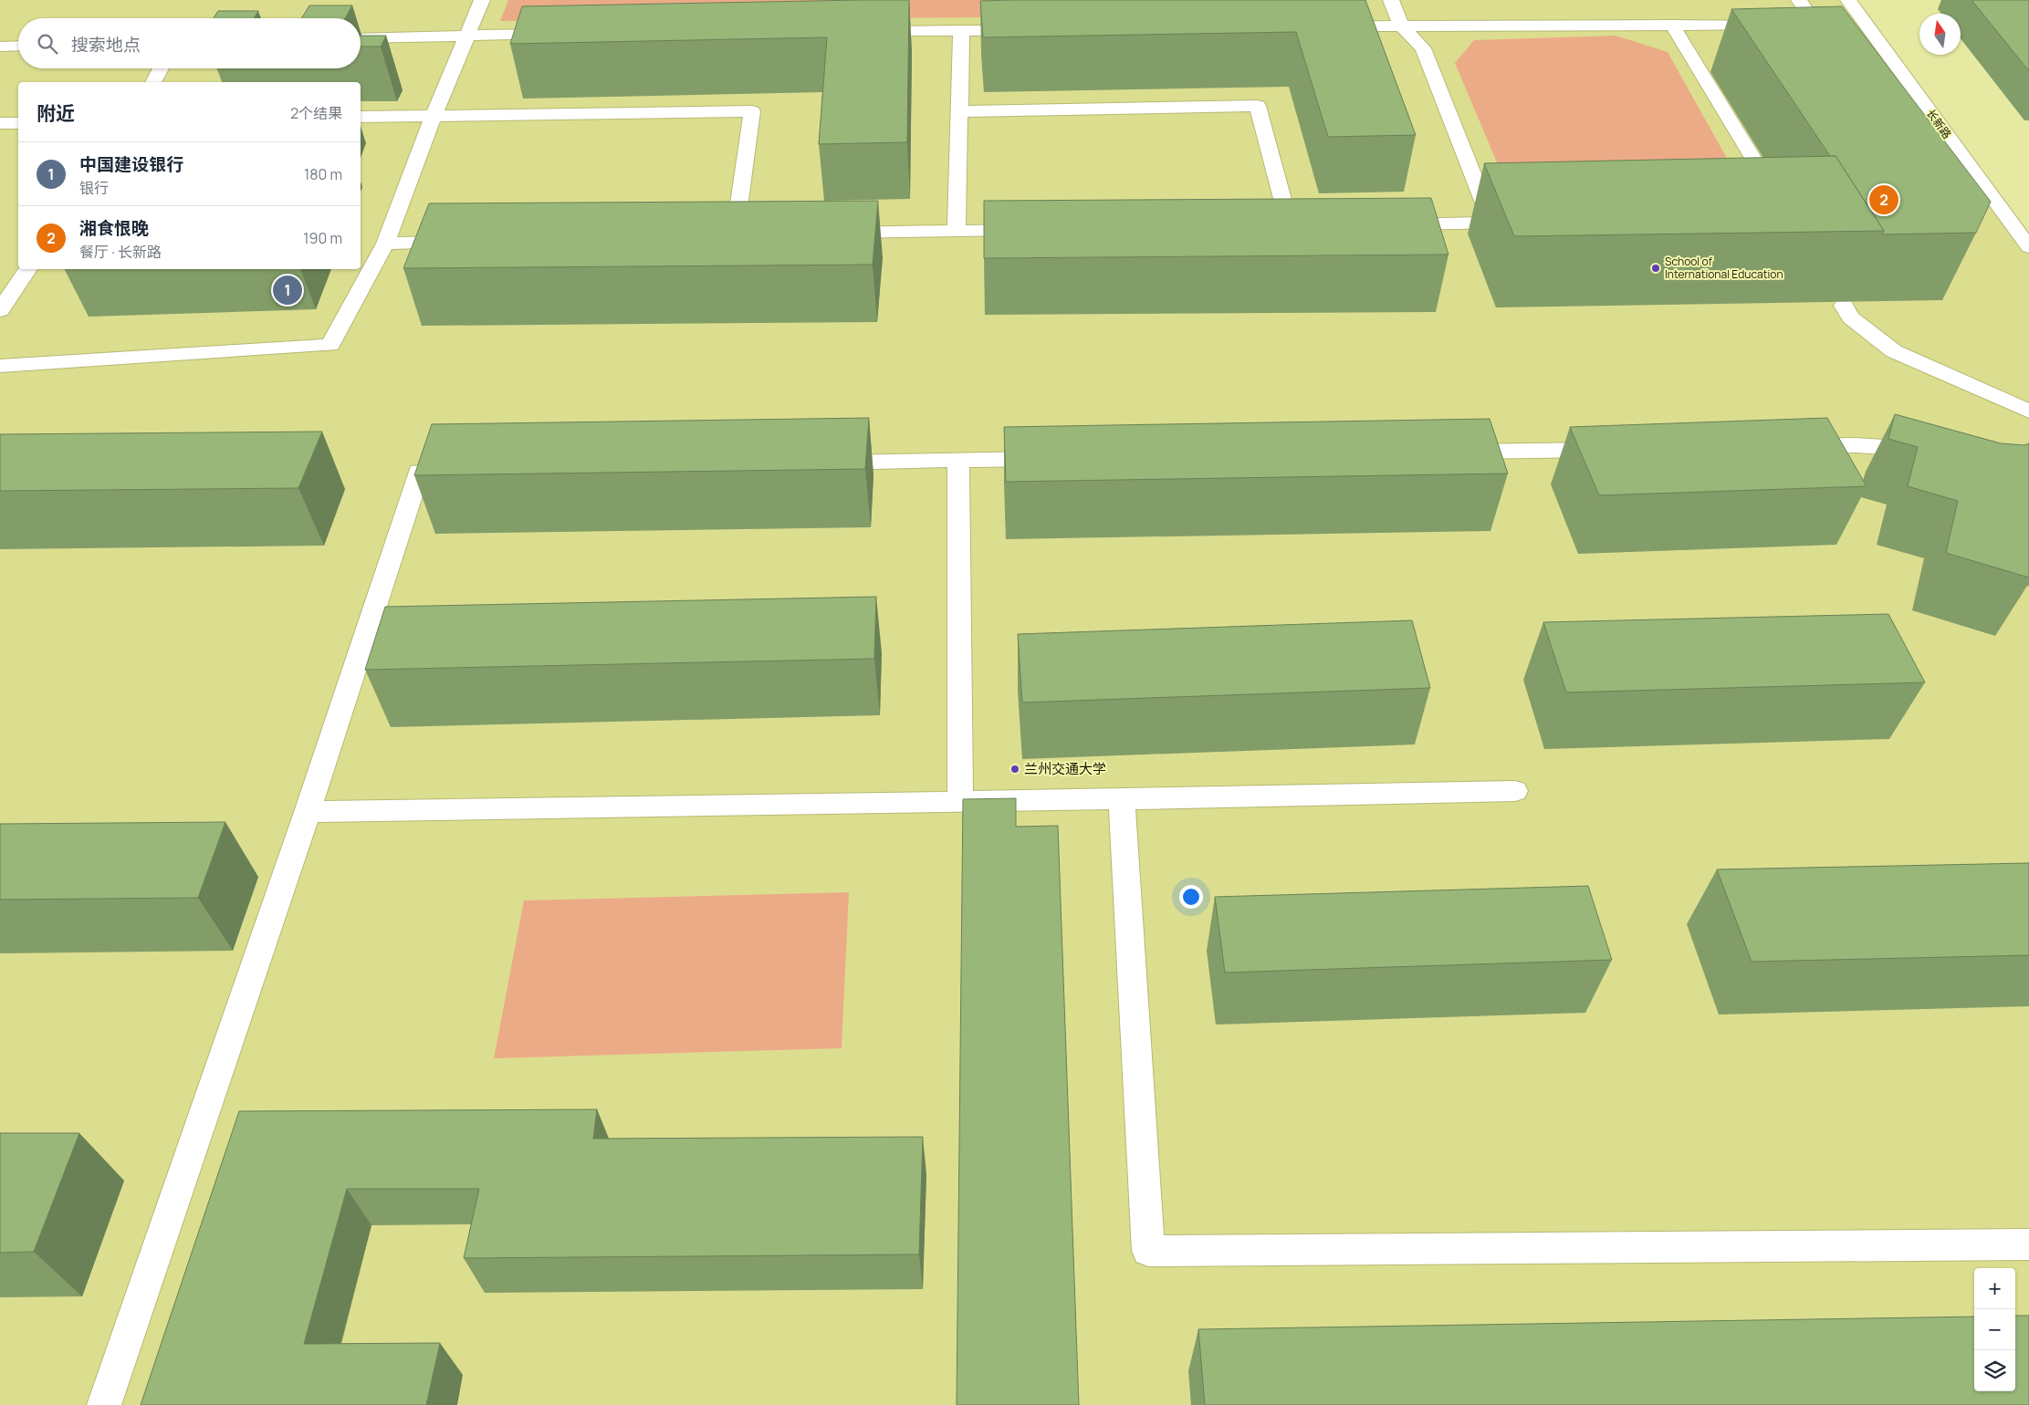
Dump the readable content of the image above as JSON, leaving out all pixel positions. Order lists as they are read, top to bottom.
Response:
{
  "streets": {
    "street": ["长新路"]
  },
  "places": ["School of International Education", "兰州交通大学"],
  "north": "top",
  "page": {
    "search": "搜索地点",
    "heading": ["附近", "2个结果"],
    "list": [
      {
        "mark": "1",
        "name": "中国建设银行",
        "note": "银行",
        "value": "180 m"
      },
      {
        "mark": "2",
        "name": "湘食恨晚",
        "note": "餐厅 · 长新路",
        "value": "190 m"
      }
    ],
    "pins": ["2", "1"],
    "map_buttons": ["+", "−"]
  }
}
